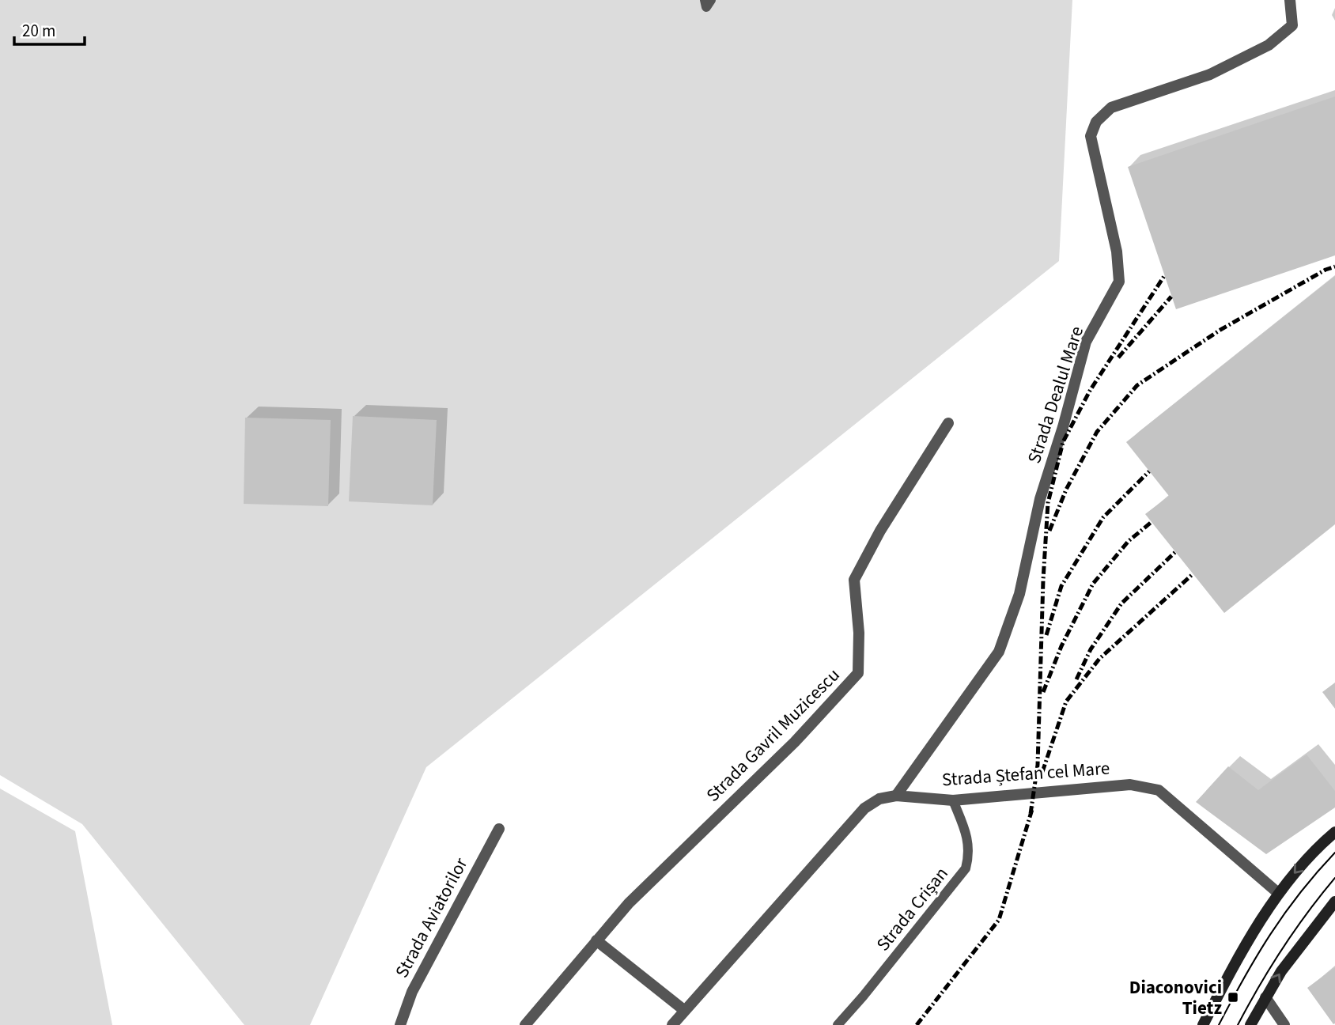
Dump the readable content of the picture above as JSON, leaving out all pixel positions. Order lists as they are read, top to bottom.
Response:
{
  "streets": {
    "street": [
      "Strada Dealul Mare",
      "Strada Gavril Muzicescu",
      "Strada Ștefan cel Mare",
      "Strada Aviatorilor"
    ],
    "lane": ["Strada Crișan"]
  },
  "crossings": [
    ["Strada Dealul Mare", "Strada Ștefan cel Mare"],
    ["Strada Ștefan cel Mare", "Strada Crișan"]
  ],
  "places": {
    "transit": ["Diaconovici Tietz"]
  },
  "scale_bar": "20 m"
}
